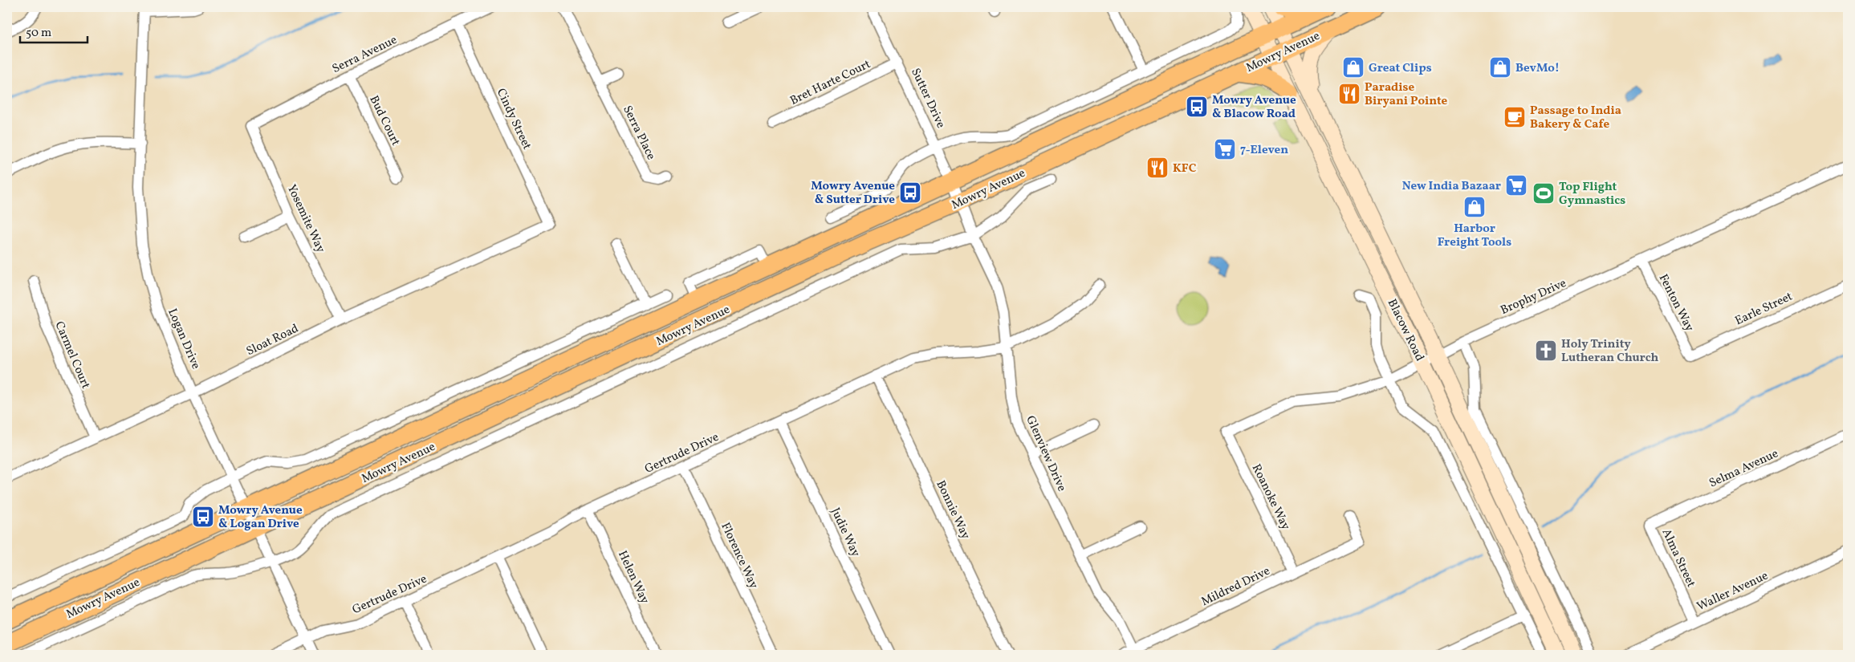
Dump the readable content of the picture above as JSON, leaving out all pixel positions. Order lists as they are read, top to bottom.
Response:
{
  "streets": {
    "main road": ["Mowry Avenue", "Blacow Road"],
    "street": [
      "Serra Avenue",
      "Bret Harte Court",
      "Sutter Drive",
      "Cindy Street",
      "Bud Court",
      "Serra Place",
      "Yosemite Way",
      "Brophy Drive",
      "Fenton Way",
      "Earle Street",
      "Logan Drive",
      "Sloat Road",
      "Carmel Court",
      "Gertrude Drive",
      "Glenview Drive",
      "Selma Avenue",
      "Roanoke Way",
      "Bonnie Way",
      "Judie Way",
      "Florence Way",
      "Alma Street",
      "Helen Way",
      "Mildred Drive",
      "Waller Avenue"
    ]
  },
  "crossings": [
    ["Mowry Avenue", "Sutter Drive"],
    ["Mowry Avenue", "Blacow Road"],
    ["Mowry Avenue", "Logan Drive"],
    ["Mowry Avenue", "Glenview Drive"],
    ["Serra Avenue", "Cindy Street"],
    ["Serra Avenue", "Bud Court"],
    ["Serra Avenue", "Yosemite Way"],
    ["Bret Harte Court", "Sutter Drive"],
    ["Sutter Drive", "Glenview Drive"],
    ["Cindy Street", "Sloat Road"],
    ["Yosemite Way", "Sloat Road"],
    ["Brophy Drive", "Fenton Way"],
    ["Brophy Drive", "Blacow Road"],
    ["Brophy Drive", "Roanoke Way"],
    ["Fenton Way", "Earle Street"],
    ["Logan Drive", "Sloat Road"],
    ["Logan Drive", "Gertrude Drive"],
    ["Sloat Road", "Carmel Court"],
    ["Gertrude Drive", "Glenview Drive"],
    ["Gertrude Drive", "Bonnie Way"],
    ["Gertrude Drive", "Judie Way"],
    ["Gertrude Drive", "Florence Way"],
    ["Gertrude Drive", "Helen Way"],
    ["Glenview Drive", "Mildred Drive"],
    ["Selma Avenue", "Alma Street"],
    ["Roanoke Way", "Mildred Drive"],
    ["Alma Street", "Waller Avenue"]
  ],
  "places": {
    "shop": ["Great Clips", "BevMo!", "Harbor Freight Tools"],
    "restaurant": ["Paradise Biryani Pointe", "KFC"],
    "bus stop": ["Mowry Avenue & Blacow Road", "Mowry Avenue & Sutter Drive", "Mowry Avenue & Logan Drive"],
    "cafe": ["Passage to India Bakery & Cafe"],
    "supermarket": ["7-Eleven", "New India Bazaar"],
    "sports": ["Top Flight Gymnastics"],
    "church": ["Holy Trinity Lutheran Church"]
  },
  "scale_bar": "50 m"
}
